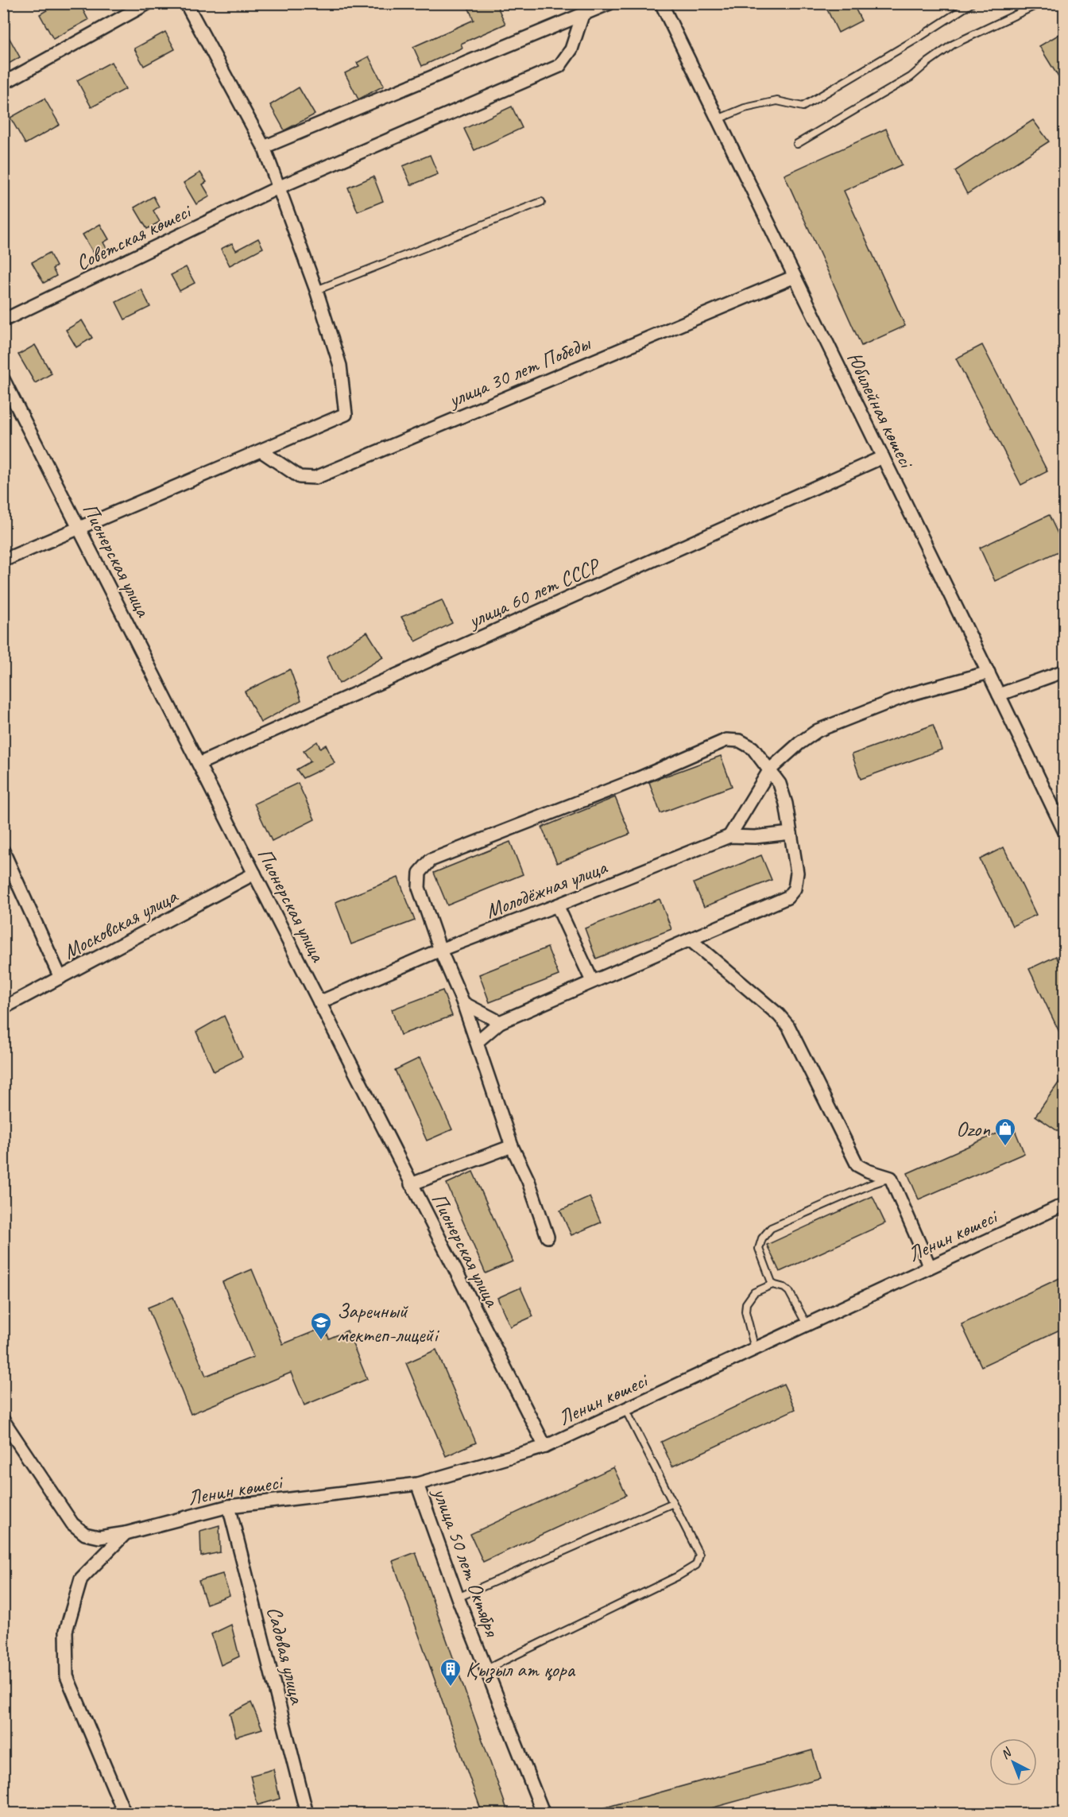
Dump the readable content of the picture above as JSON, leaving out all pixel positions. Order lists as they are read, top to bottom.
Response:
{
  "streets": {
    "street": [
      "Советская көшесі",
      "улица 30 лет Победы",
      "Юбилейная көшесі",
      "Пионерская улица",
      "улица 60 лет СССР",
      "Молодёжная улица",
      "Московская улица",
      "Ленин көшесі",
      "улица 50 лет Октября",
      "Садовая улица"
    ]
  },
  "crossings": [
    ["улица 30 лет Победы", "Юбилейная көшесі"],
    ["Юбилейная көшесі", "улица 60 лет СССР"],
    ["Пионерская улица", "улица 60 лет СССР"],
    ["Пионерская улица", "Молодёжная улица"],
    ["Пионерская улица", "Московская улица"],
    ["Пионерская улица", "Ленин көшесі"],
    ["Ленин көшесі", "улица 50 лет Октября"],
    ["Ленин көшесі", "Садовая улица"]
  ],
  "places": {
    "shop": ["Ozon"],
    "school or university": ["Заречный мектеп-лицейі"],
    "building": ["Қызыл ат қора"]
  },
  "north": "top left"
}
